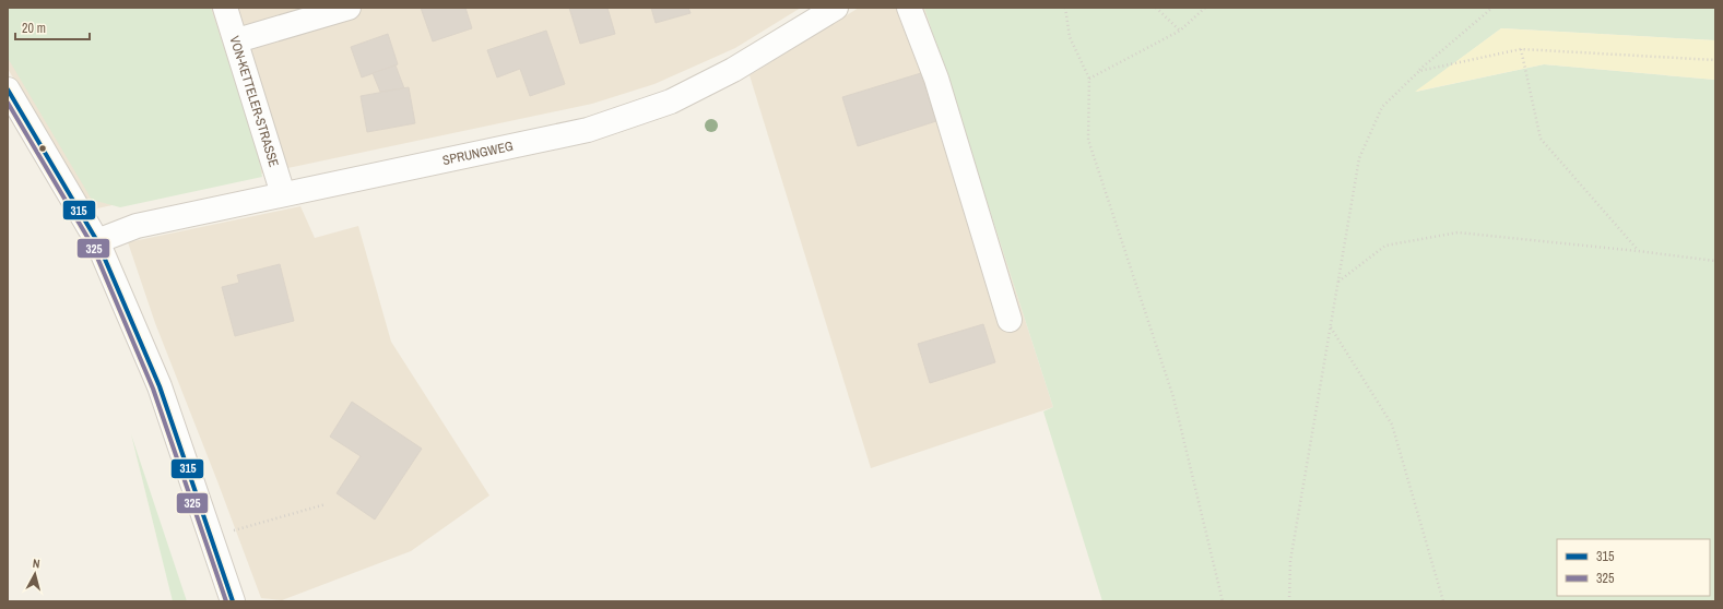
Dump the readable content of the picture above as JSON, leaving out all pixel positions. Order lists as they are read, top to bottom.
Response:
{
  "streets": {
    "street": ["VON-KETTELER-STRASSE", "SPRUNGWEG"]
  },
  "crossings": [
    ["VON-KETTELER-STRASSE", "SPRUNGWEG"]
  ],
  "lines": ["transit line 315", "transit line 325"],
  "legend": ["315", "325"],
  "scale_bar": "20 m",
  "north": "top"
}
